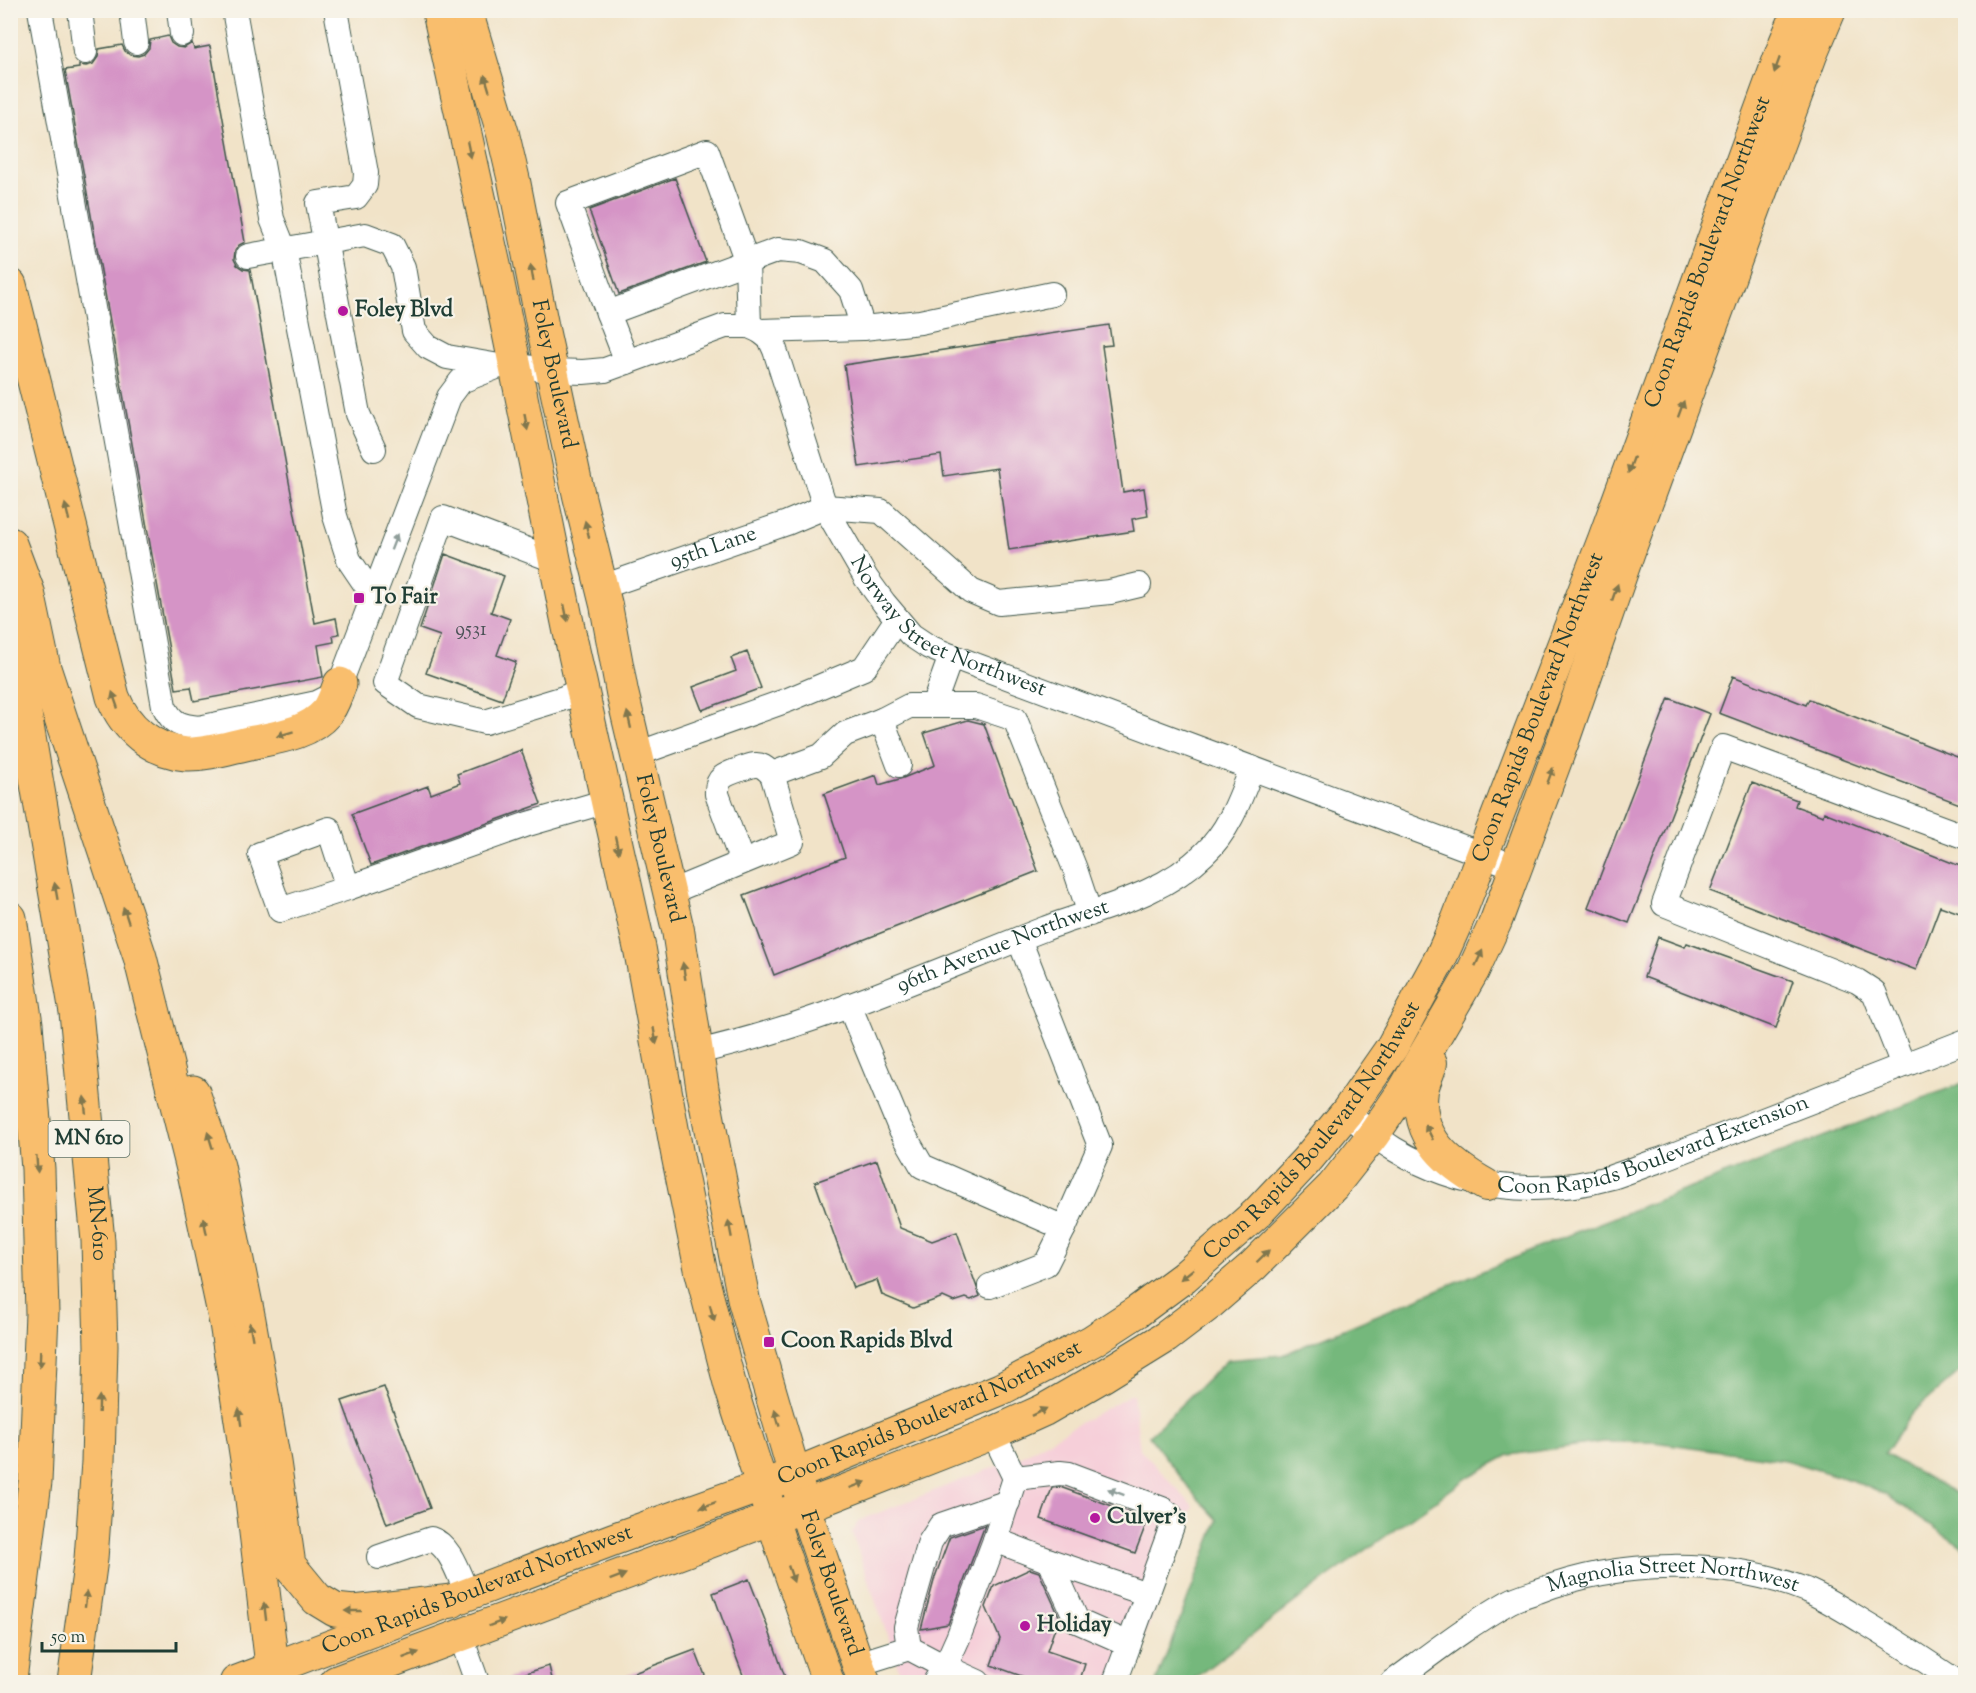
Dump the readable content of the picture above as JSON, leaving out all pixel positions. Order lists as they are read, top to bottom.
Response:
{
  "streets": {
    "highway": ["MN 610", "MN-610"],
    "main road": ["Coon Rapids Boulevard Northwest", "Foley Boulevard"],
    "street": [
      "95th Lane",
      "Norway Street Northwest",
      "96th Avenue Northwest",
      "Coon Rapids Boulevard Extension",
      "Magnolia Street Northwest"
    ]
  },
  "crossings": [
    ["Coon Rapids Boulevard Northwest", "Foley Boulevard"],
    ["Coon Rapids Boulevard Northwest", "Norway Street Northwest"],
    ["Coon Rapids Boulevard Northwest", "Coon Rapids Boulevard Extension"],
    ["Foley Boulevard", "95th Lane"],
    ["Foley Boulevard", "96th Avenue Northwest"],
    ["95th Lane", "Norway Street Northwest"],
    ["Norway Street Northwest", "96th Avenue Northwest"]
  ],
  "places": {
    "other": ["Foley Blvd", "Culver's", "Holiday"],
    "transit": ["To Fair", "Coon Rapids Blvd"]
  },
  "house_numbers": ["9531"],
  "scale_bar": "50 m"
}
